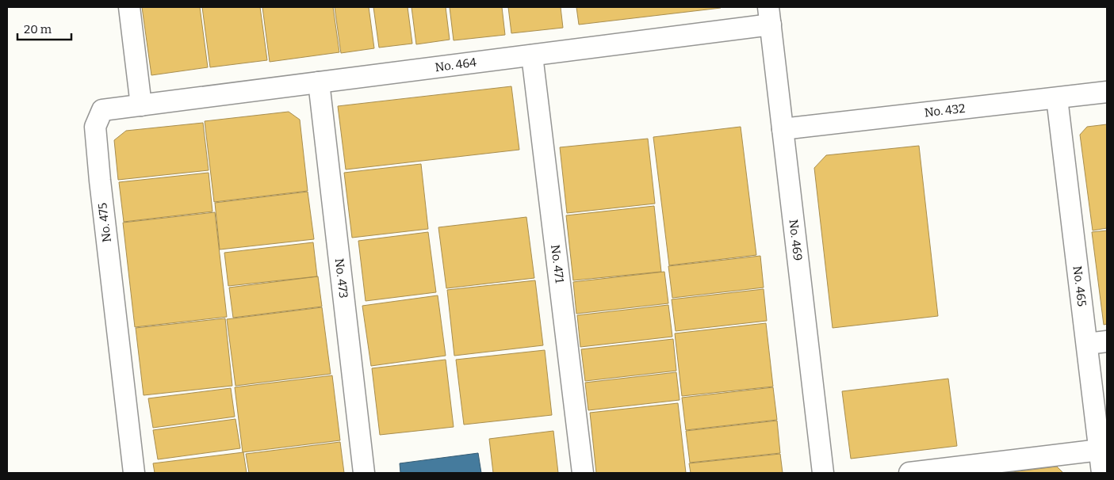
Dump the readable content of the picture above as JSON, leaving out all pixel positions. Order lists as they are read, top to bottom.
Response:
{
  "streets": {
    "street": [
      "No. 464",
      "No. 432",
      "No. 475",
      "No. 469",
      "No. 471",
      "No. 473",
      "No. 465"
    ]
  },
  "crossings": [
    ["No. 464", "No. 475"],
    ["No. 464", "No. 469"],
    ["No. 464", "No. 471"],
    ["No. 464", "No. 473"],
    ["No. 432", "No. 469"],
    ["No. 432", "No. 465"]
  ],
  "scale_bar": "20 m"
}
